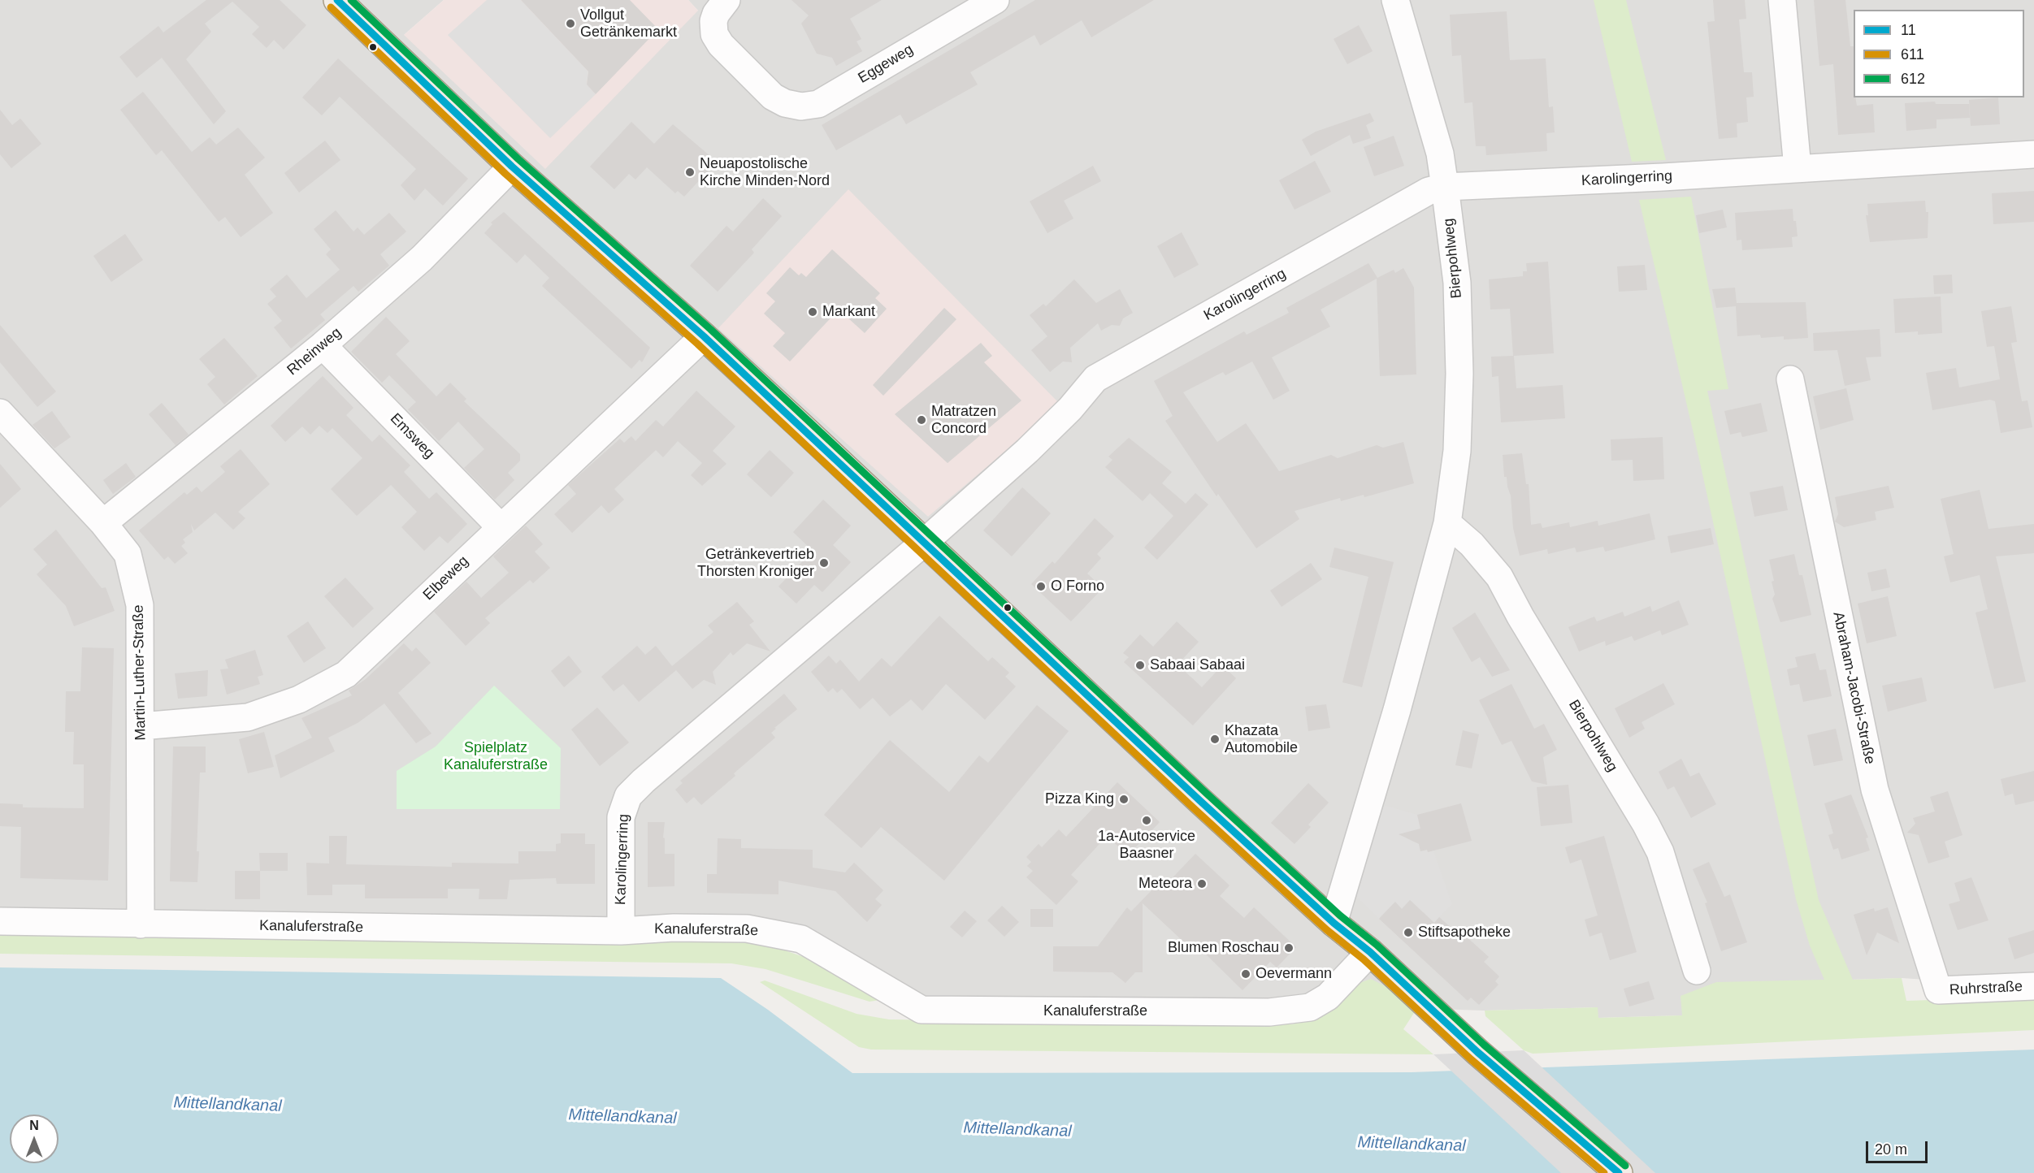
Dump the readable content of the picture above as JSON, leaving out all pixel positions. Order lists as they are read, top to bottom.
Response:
{
  "streets": {
    "street": [
      "Eggeweg",
      "Karolingerring",
      "Bierpohlweg",
      "Rheinweg",
      "Emsweg",
      "Elbeweg",
      "Martin-Luther-Straße",
      "Abraham-Jacobi-Straße",
      "Kanaluferstraße",
      "Ruhrstraße"
    ]
  },
  "crossings": [
    ["Karolingerring", "Bierpohlweg"],
    ["Karolingerring", "Kanaluferstraße"],
    ["Rheinweg", "Emsweg"],
    ["Rheinweg", "Martin-Luther-Straße"],
    ["Emsweg", "Elbeweg"],
    ["Elbeweg", "Martin-Luther-Straße"],
    ["Martin-Luther-Straße", "Kanaluferstraße"],
    ["Abraham-Jacobi-Straße", "Ruhrstraße"]
  ],
  "water": ["Mittellandkanal"],
  "parks": ["Spielplatz Kanaluferstraße"],
  "places": [
    "Vollgut Getränkemarkt",
    "Neuapostolische Kirche Minden-Nord",
    "Markant",
    "Matratzen Concord",
    "Getränkevertrieb Thorsten Kroniger",
    "O Forno",
    "Sabaai Sabaai",
    "Khazata Automobile",
    "Pizza King",
    "1a-Autoservice Baasner",
    "Meteora",
    "Stiftsapotheke",
    "Blumen Roschau",
    "Oevermann"
  ],
  "lines": ["transit line 11", "transit line 612", "transit line 611"],
  "legend": ["11", "611", "612"],
  "scale_bar": "20 m",
  "north": "top"
}
